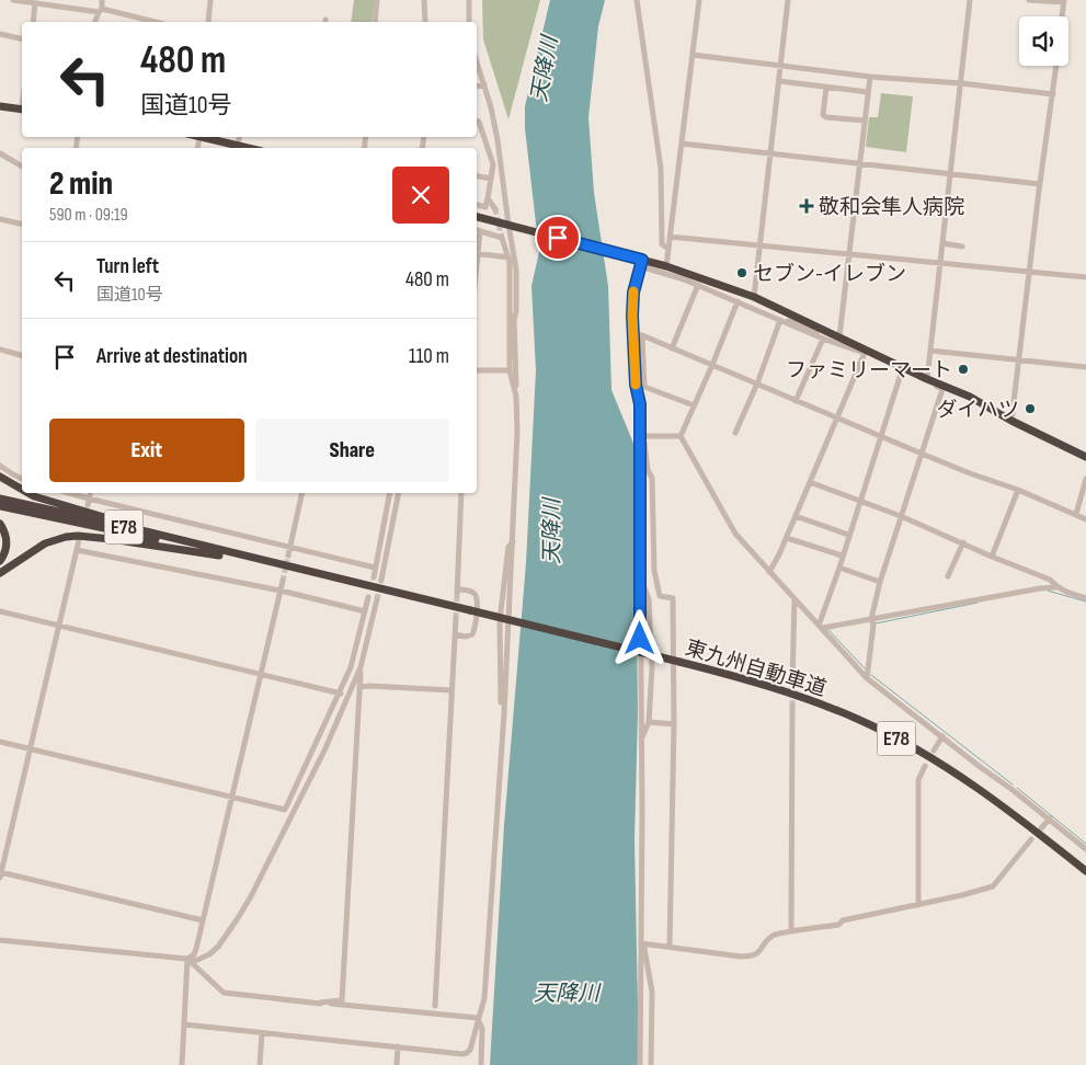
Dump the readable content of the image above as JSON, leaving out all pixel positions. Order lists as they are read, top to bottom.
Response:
{
  "streets": {
    "highway": ["E78", "東九州自動車道"]
  },
  "water": ["天降川"],
  "places": {
    "health": ["敬和会隼人病院"],
    "other": ["セブン-イレブン", "ファミリーマート", "ダイハツ"]
  },
  "page": {
    "turn": ["480 m", "国道10号"],
    "heading": ["2 min", "590 m · 09:19"],
    "list": [
      {
        "name": "Turn left",
        "note": "国道10号",
        "value": "480 m"
      },
      {
        "name": "Arrive at destination",
        "value": "110 m"
      }
    ],
    "buttons": ["Exit", "Share"]
  }
}
